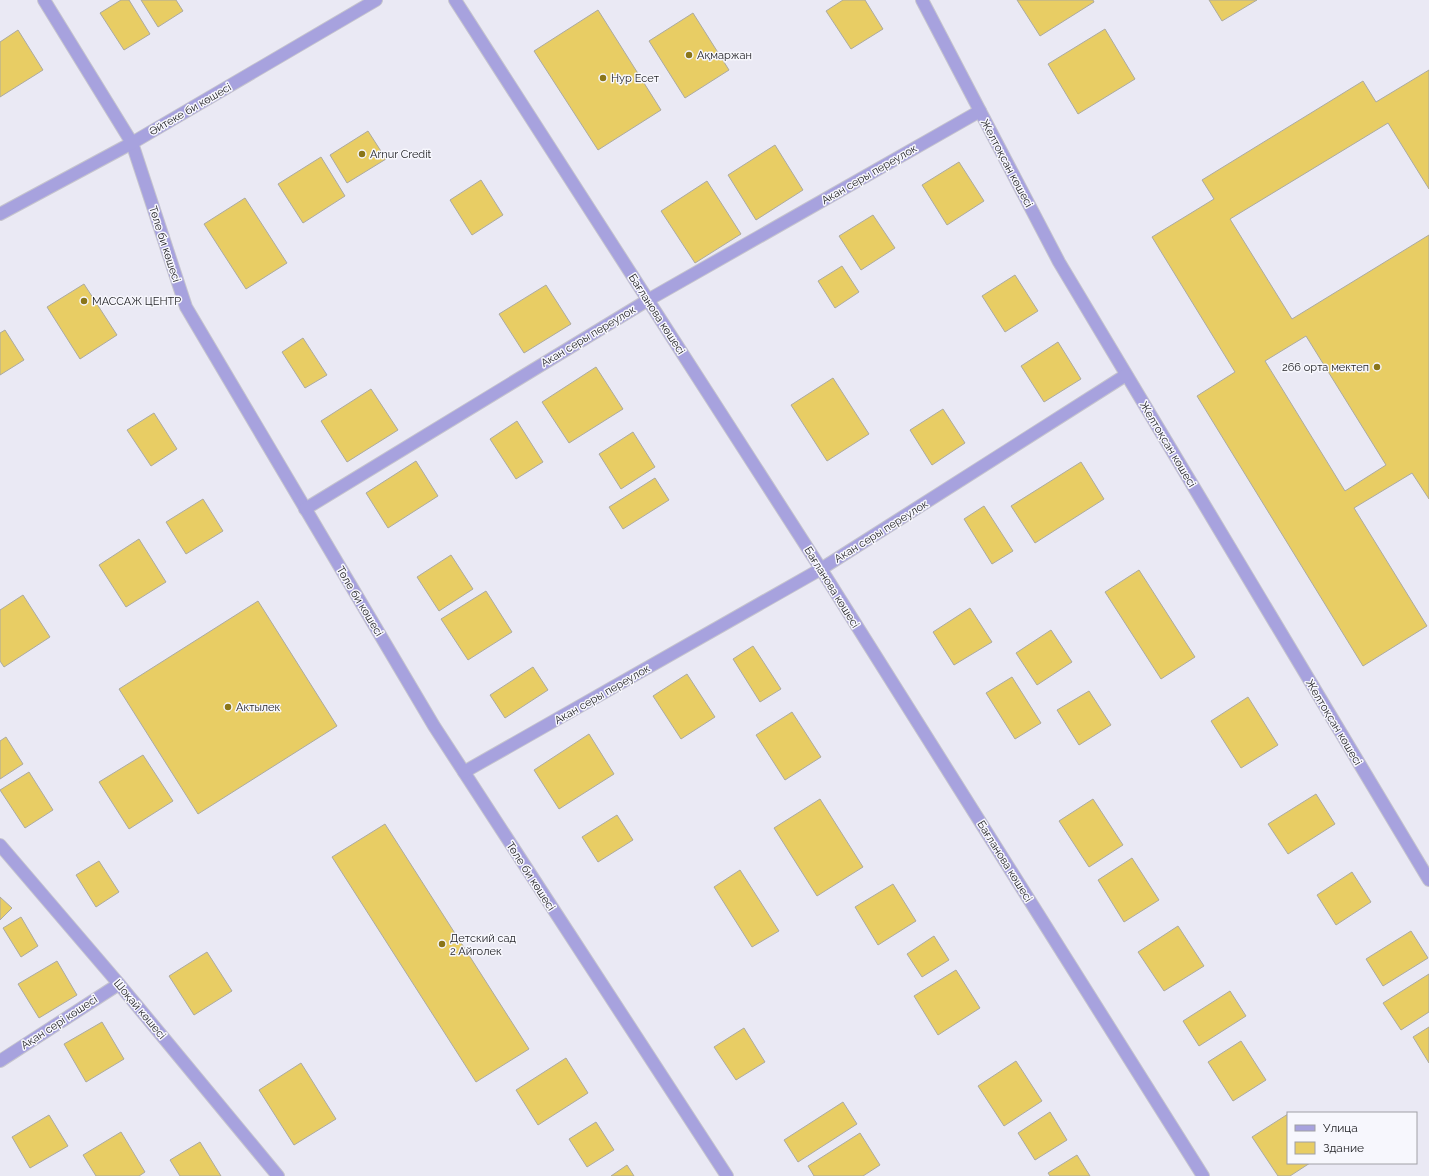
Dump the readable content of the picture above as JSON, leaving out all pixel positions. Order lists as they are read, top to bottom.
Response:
{
  "streets": {
    "street": [
      "Әйтеке би көшесі",
      "Желтоқсан көшесі",
      "Акан серы переулок",
      "Төле би көшесі",
      "Бағланова көшесі",
      "Шоқай көшесі",
      "Ақан сері көшесі"
    ]
  },
  "crossings": [
    ["Әйтеке би көшесі", "Төле би көшесі"],
    ["Желтоқсан көшесі", "Акан серы переулок"],
    ["Акан серы переулок", "Төле би көшесі"],
    ["Акан серы переулок", "Бағланова көшесі"],
    ["Шоқай көшесі", "Ақан сері көшесі"]
  ],
  "places": [
    "Ақмаржан",
    "Нур Есет",
    "Arnur Credit",
    "МАССАЖ ЦЕНТР",
    "266 орта мектеп",
    "Актылек",
    "Детский сад 2 Айголек"
  ],
  "legend": ["Улица", "Здание"]
}
